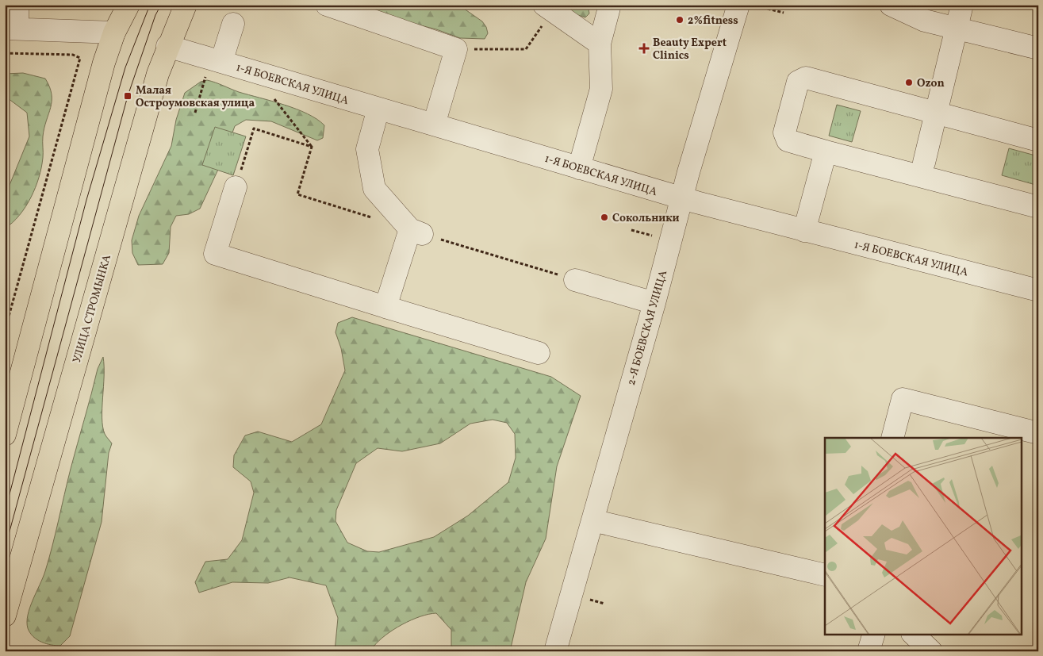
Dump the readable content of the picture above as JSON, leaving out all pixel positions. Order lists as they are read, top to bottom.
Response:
{
  "streets": {
    "main road": ["УЛИЦА СТРОМЫНКА"],
    "street": ["1-Я БОЕВСКАЯ УЛИЦА", "2-Я БОЕВСКАЯ УЛИЦА"]
  },
  "crossings": [
    ["1-Я БОЕВСКАЯ УЛИЦА", "УЛИЦА СТРОМЫНКА"],
    ["1-Я БОЕВСКАЯ УЛИЦА", "2-Я БОЕВСКАЯ УЛИЦА"]
  ],
  "places": {
    "other": ["2%fitness", "Ozon", "Сокольники"],
    "health": ["Beauty Expert Clinics"],
    "transit": ["Малая Остроумовская улица"]
  }
}
